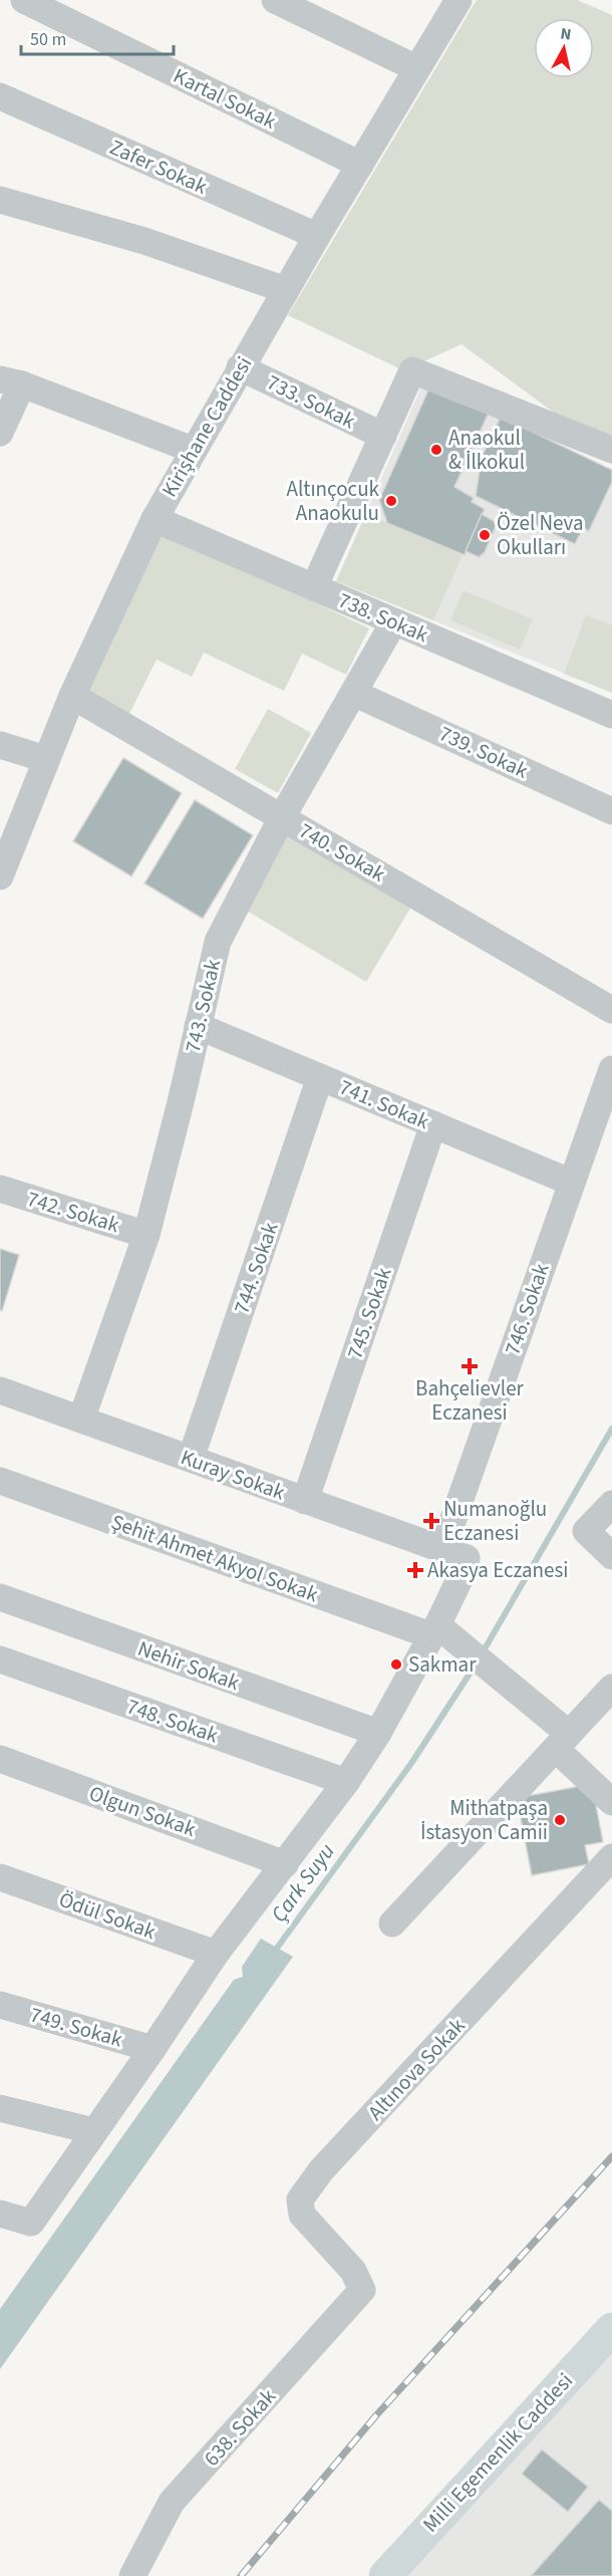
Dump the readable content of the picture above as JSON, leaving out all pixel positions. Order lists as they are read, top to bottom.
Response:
{
  "streets": {
    "main road": ["Milli Egemenlik Caddesi"],
    "street": [
      "Kartal Sokak",
      "Zafer Sokak",
      "733. Sokak",
      "Kirişhane Caddesi",
      "738. Sokak",
      "739. Sokak",
      "740. Sokak",
      "743. Sokak",
      "741. Sokak",
      "742. Sokak",
      "744. Sokak",
      "746. Sokak",
      "745. Sokak",
      "Kuray Sokak",
      "Şehit Ahmet Akyol Sokak",
      "Nehir Sokak",
      "748. Sokak",
      "Olgun Sokak",
      "Ödül Sokak",
      "749. Sokak",
      "Altınova Sokak",
      "638. Sokak"
    ]
  },
  "crossings": [
    ["Kartal Sokak", "Kirişhane Caddesi"],
    ["Zafer Sokak", "Kirişhane Caddesi"],
    ["733. Sokak", "Kirişhane Caddesi"],
    ["Kirişhane Caddesi", "738. Sokak"],
    ["Kirişhane Caddesi", "740. Sokak"],
    ["738. Sokak", "743. Sokak"],
    ["739. Sokak", "743. Sokak"],
    ["740. Sokak", "743. Sokak"],
    ["743. Sokak", "741. Sokak"],
    ["743. Sokak", "742. Sokak"],
    ["743. Sokak", "Kuray Sokak"],
    ["741. Sokak", "744. Sokak"],
    ["741. Sokak", "746. Sokak"],
    ["741. Sokak", "745. Sokak"],
    ["744. Sokak", "Kuray Sokak"],
    ["746. Sokak", "Kuray Sokak"],
    ["746. Sokak", "Şehit Ahmet Akyol Sokak"],
    ["746. Sokak", "Nehir Sokak"],
    ["746. Sokak", "748. Sokak"],
    ["746. Sokak", "Olgun Sokak"],
    ["746. Sokak", "Ödül Sokak"],
    ["746. Sokak", "749. Sokak"],
    ["745. Sokak", "Kuray Sokak"],
    ["Altınova Sokak", "638. Sokak"]
  ],
  "water": ["Çark Suyu"],
  "places": {
    "other": [
      "Anaokul & İlkokul",
      "Altınçocuk Anaokulu",
      "Özel Neva Okulları",
      "Sakmar",
      "Mithatpaşa İstasyon Camii"
    ],
    "health": ["Bahçelievler Eczanesi", "Numanoğlu Eczanesi", "Akasya Eczanesi"]
  },
  "scale_bar": "50 m",
  "north": "top"
}
